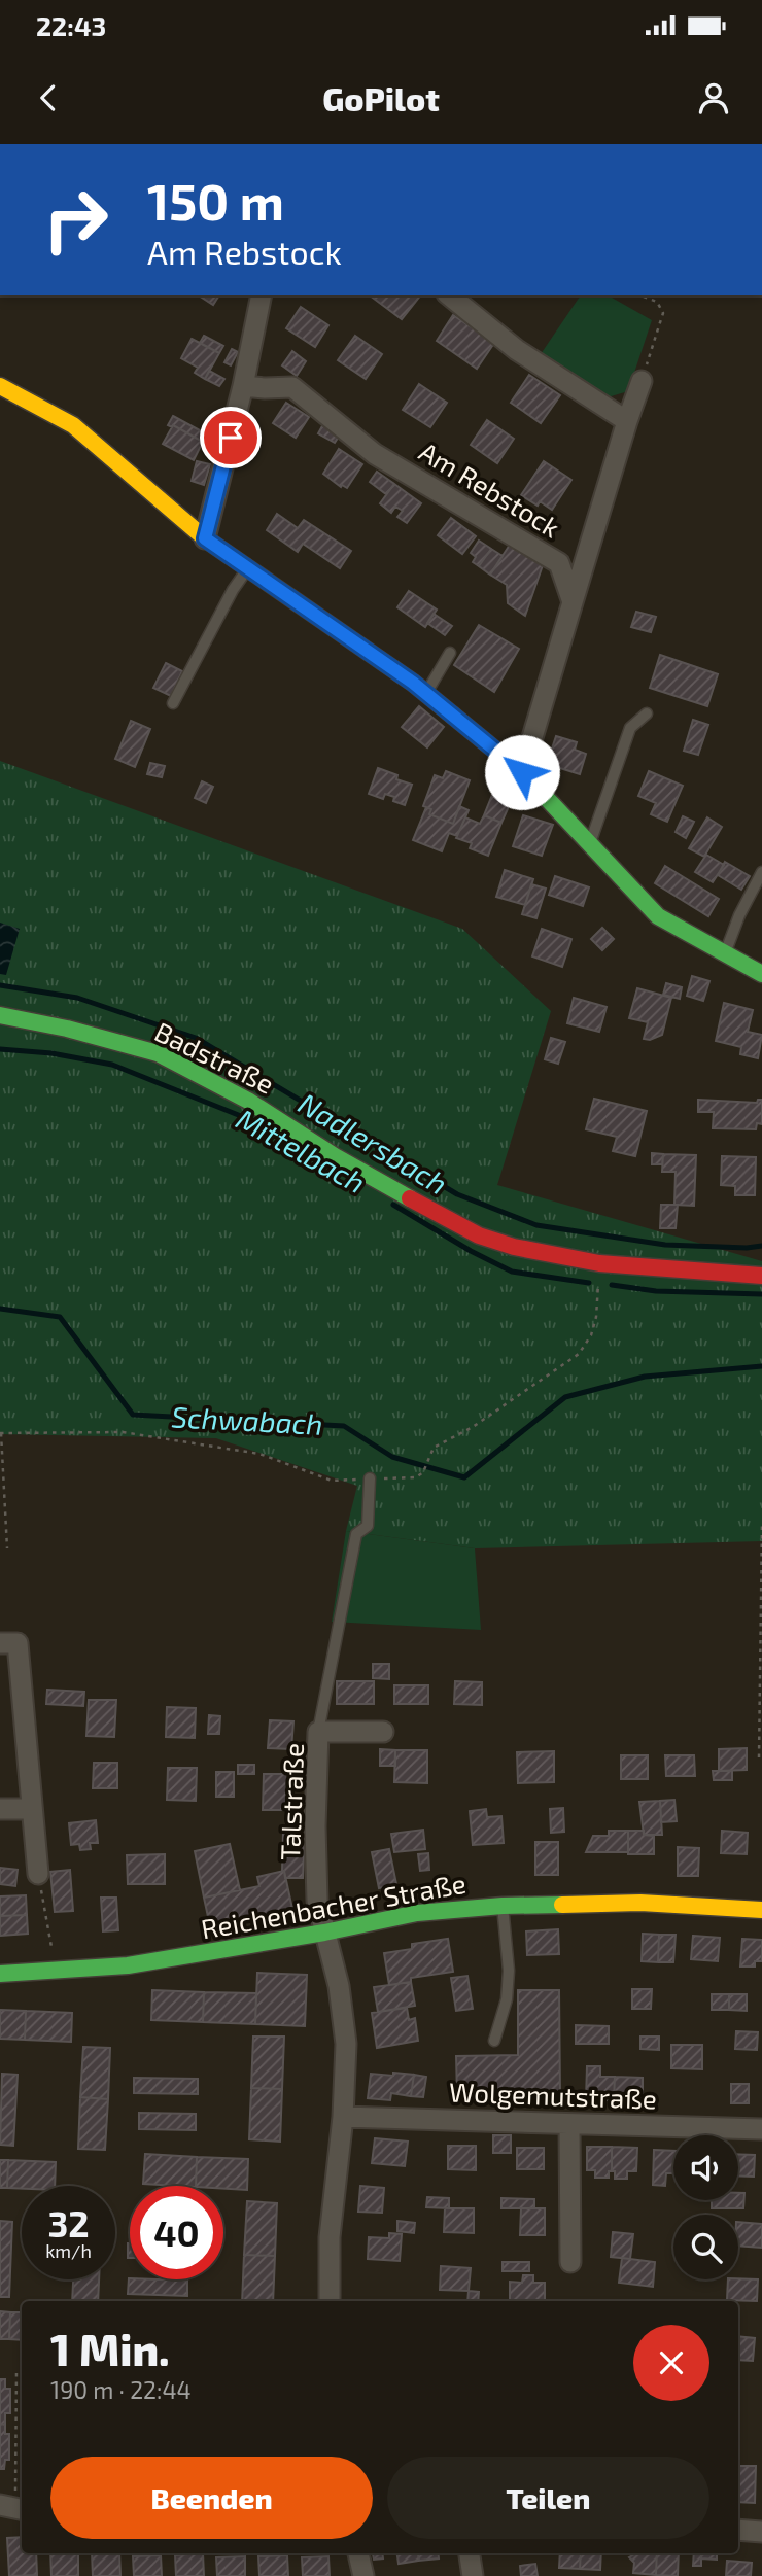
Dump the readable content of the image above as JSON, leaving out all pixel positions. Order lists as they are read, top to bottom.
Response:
{
  "streets": {
    "street": [
      "Am Rebstock",
      "Badstraße",
      "Talstraße",
      "Reichenbacher Straße",
      "Wolgemutstraße"
    ]
  },
  "crossings": [
    ["Talstraße", "Reichenbacher Straße"],
    ["Talstraße", "Wolgemutstraße"]
  ],
  "water": ["Nadlersbach", "Mittelbach", "Schwabach"],
  "page": {
    "status": "22:43",
    "header": "GoPilot",
    "turn": ["150 m", "Am Rebstock"],
    "speed": "32 km/h",
    "limit": "40",
    "heading": ["1 Min.", "190 m · 22:44"],
    "buttons": ["Beenden", "Teilen"]
  }
}
